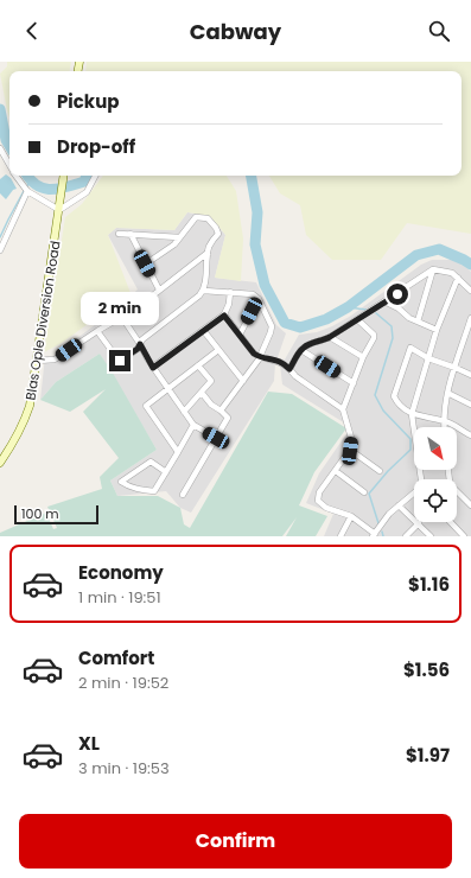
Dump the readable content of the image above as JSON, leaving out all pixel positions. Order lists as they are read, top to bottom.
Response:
{
  "streets": {
    "main road": ["Blas Ople Diversion Road"]
  },
  "scale_bar": "100 m",
  "north": "bottom right",
  "page": {
    "header": "Cabway",
    "banner": ["Pickup", "Drop-off"],
    "bubble": "2 min",
    "scale": "100 m",
    "list": [
      {
        "name": "Economy",
        "note": "1 min · 19:51",
        "value": "$1.16"
      },
      {
        "name": "Comfort",
        "note": "2 min · 19:52",
        "value": "$1.56"
      },
      {
        "name": "XL",
        "note": "3 min · 19:53",
        "value": "$1.97"
      }
    ],
    "buttons": "Confirm"
  }
}
